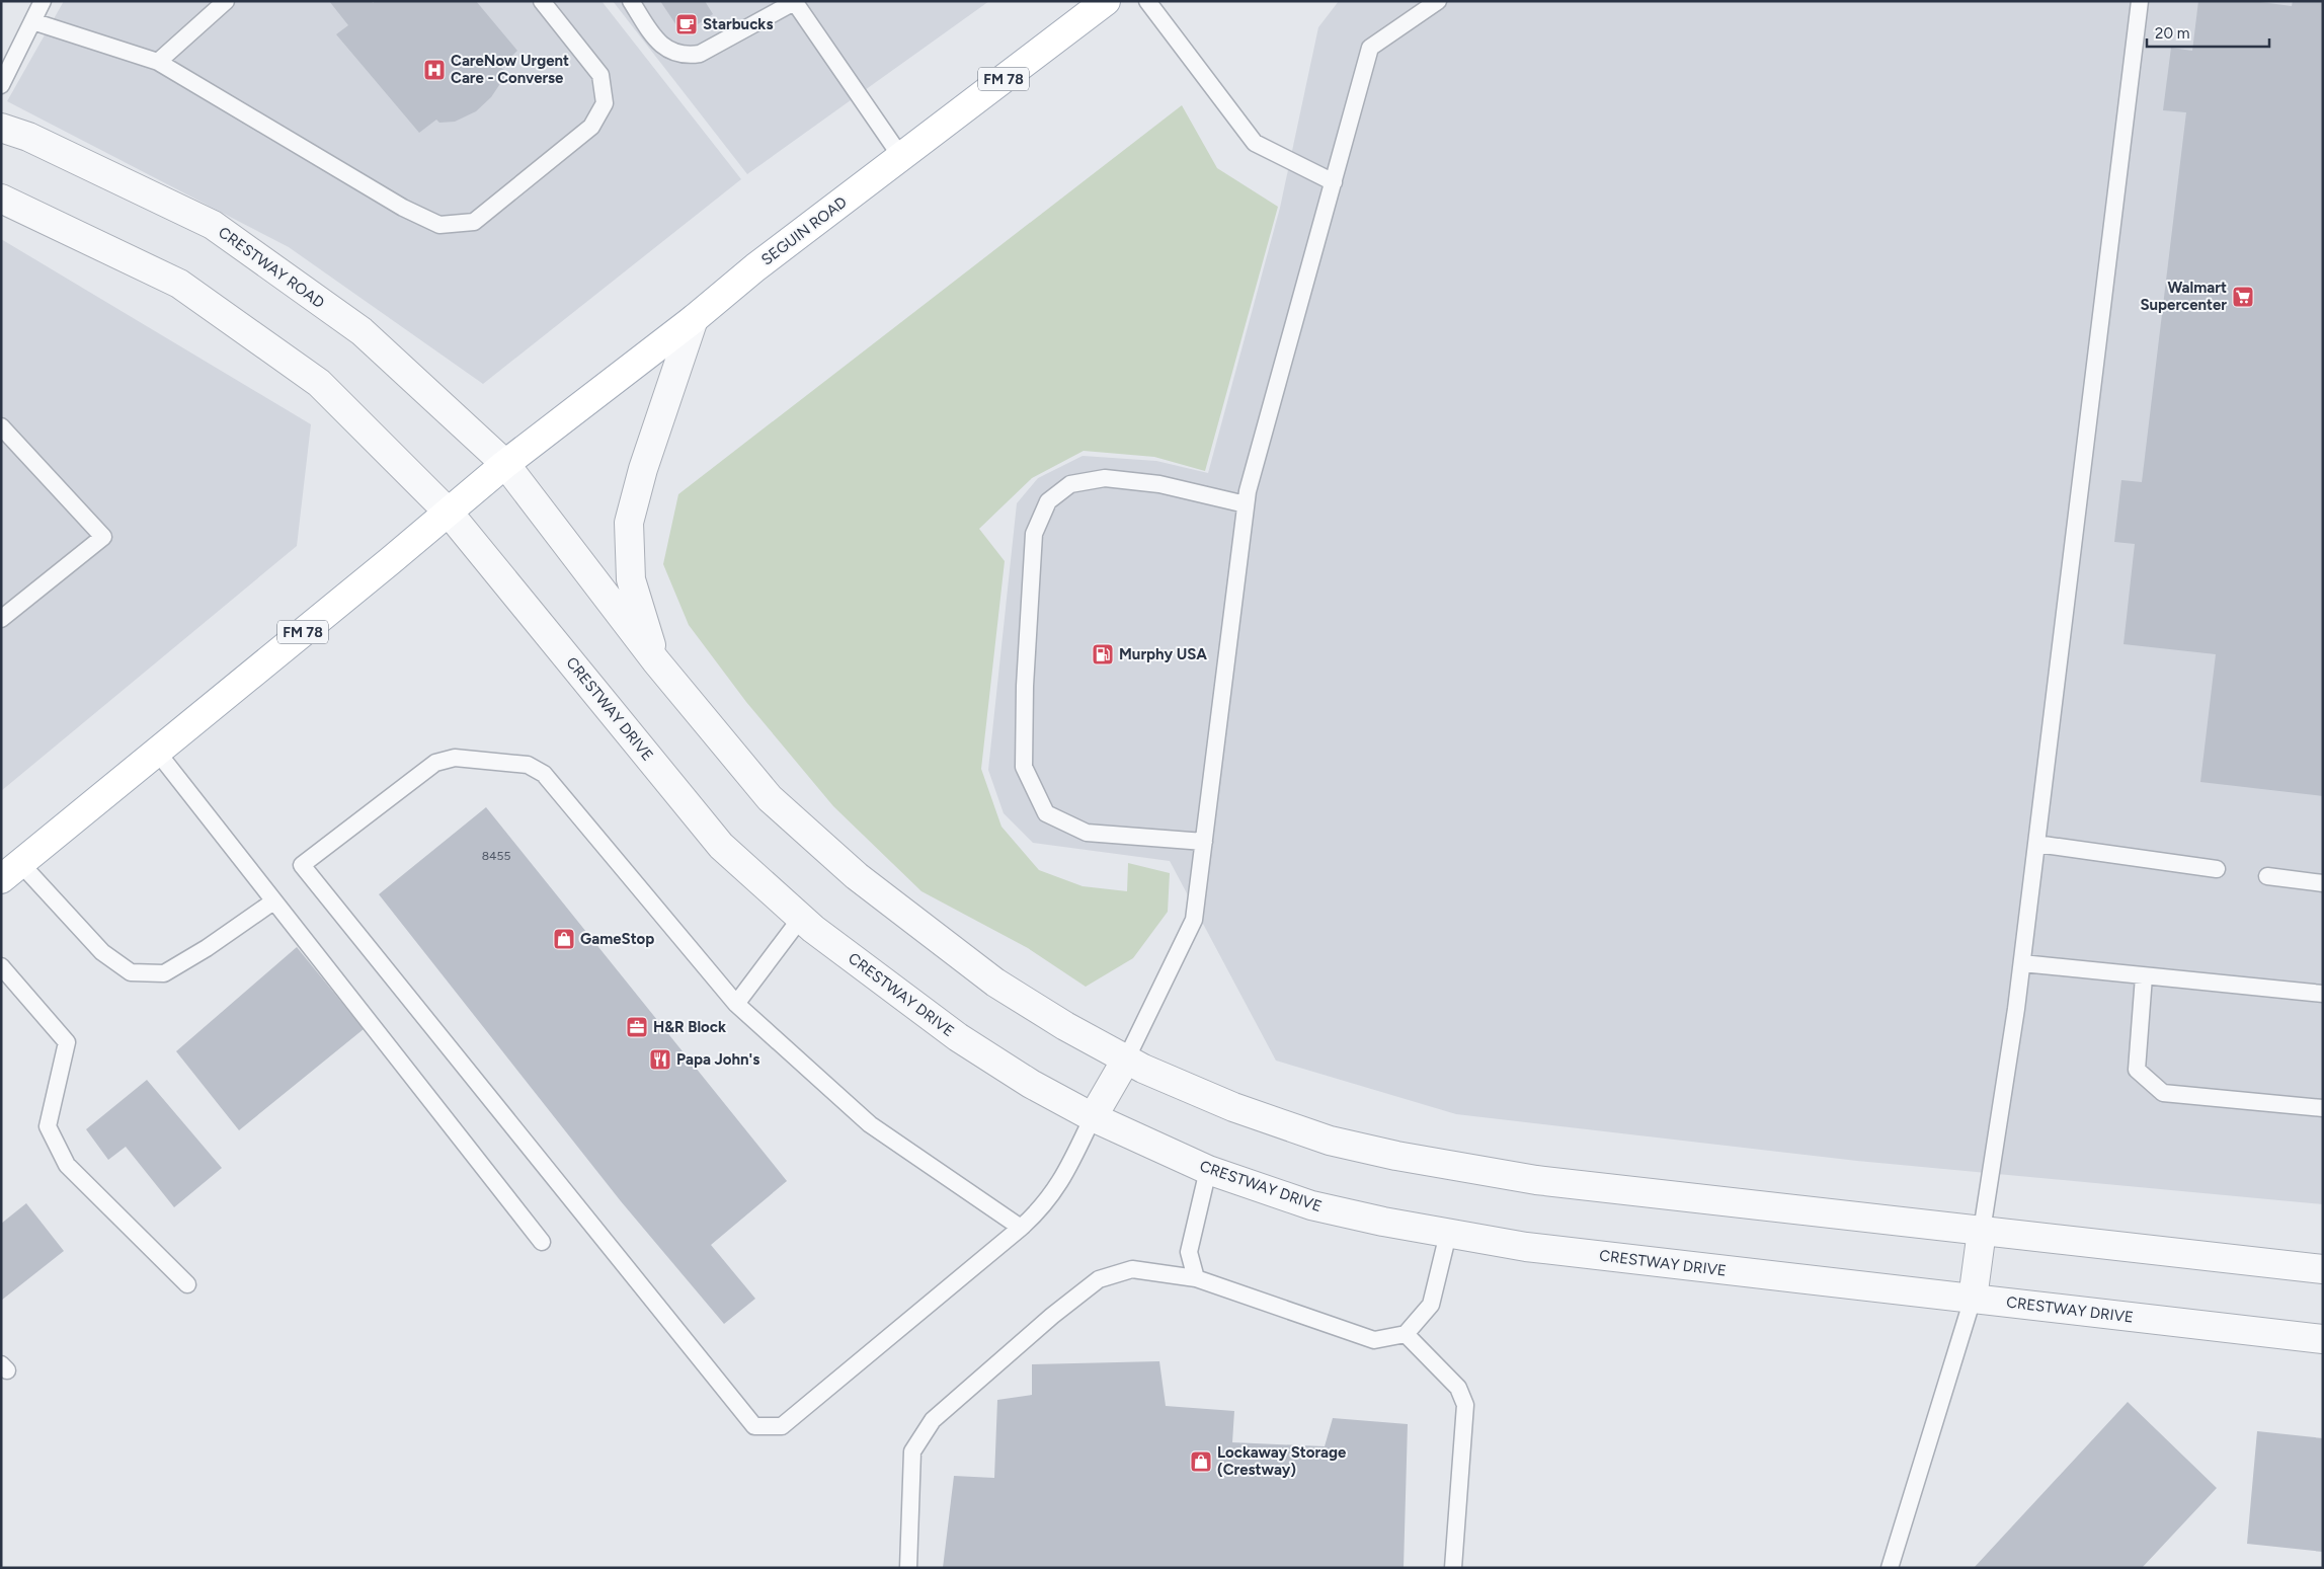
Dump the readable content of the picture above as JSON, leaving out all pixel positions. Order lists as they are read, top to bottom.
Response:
{
  "streets": {
    "main road": ["FM 78", "SEGUIN ROAD"],
    "street": ["CRESTWAY ROAD", "CRESTWAY DRIVE"]
  },
  "crossings": [
    ["FM 78", "SEGUIN ROAD"],
    ["FM 78", "CRESTWAY ROAD"],
    ["FM 78", "CRESTWAY DRIVE"],
    ["SEGUIN ROAD", "CRESTWAY ROAD"]
  ],
  "places": {
    "cafe": ["Starbucks"],
    "hospital": ["CareNow Urgent Care - Converse"],
    "supermarket": ["Walmart Supercenter"],
    "fuel station": ["Murphy USA"],
    "shop": ["GameStop", "Lockaway Storage (Crestway)"],
    "office": ["H&R Block"],
    "restaurant": ["Papa John's"]
  },
  "house_numbers": ["8455"],
  "scale_bar": "20 m"
}
